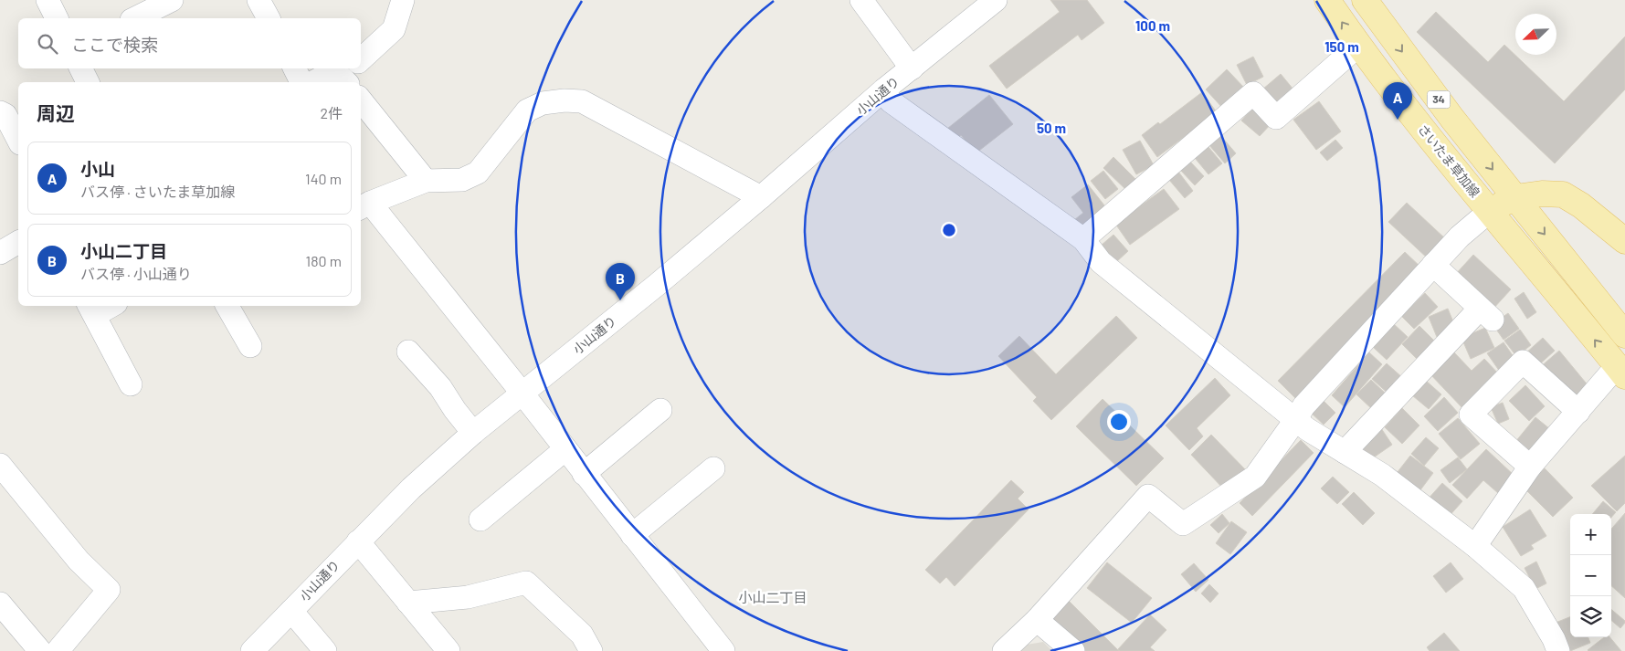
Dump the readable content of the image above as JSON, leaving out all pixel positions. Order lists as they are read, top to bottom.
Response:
{
  "streets": {
    "main road": ["34", "さいたま草加線"],
    "street": ["小山通り"]
  },
  "districts": ["小山二丁目"],
  "north": "bottom left",
  "page": {
    "search": "ここで検索",
    "pins": ["A", "B"],
    "heading": ["周辺", "2件"],
    "list": [
      {
        "mark": "A",
        "name": "小山",
        "note": "バス停 · さいたま草加線",
        "value": "140 m"
      },
      {
        "mark": "B",
        "name": "小山二丁目",
        "note": "バス停 · 小山通り",
        "value": "180 m"
      }
    ],
    "map_buttons": ["+", "−"]
  },
  "rings": ["100 m", "150 m", "50 m"]
}
